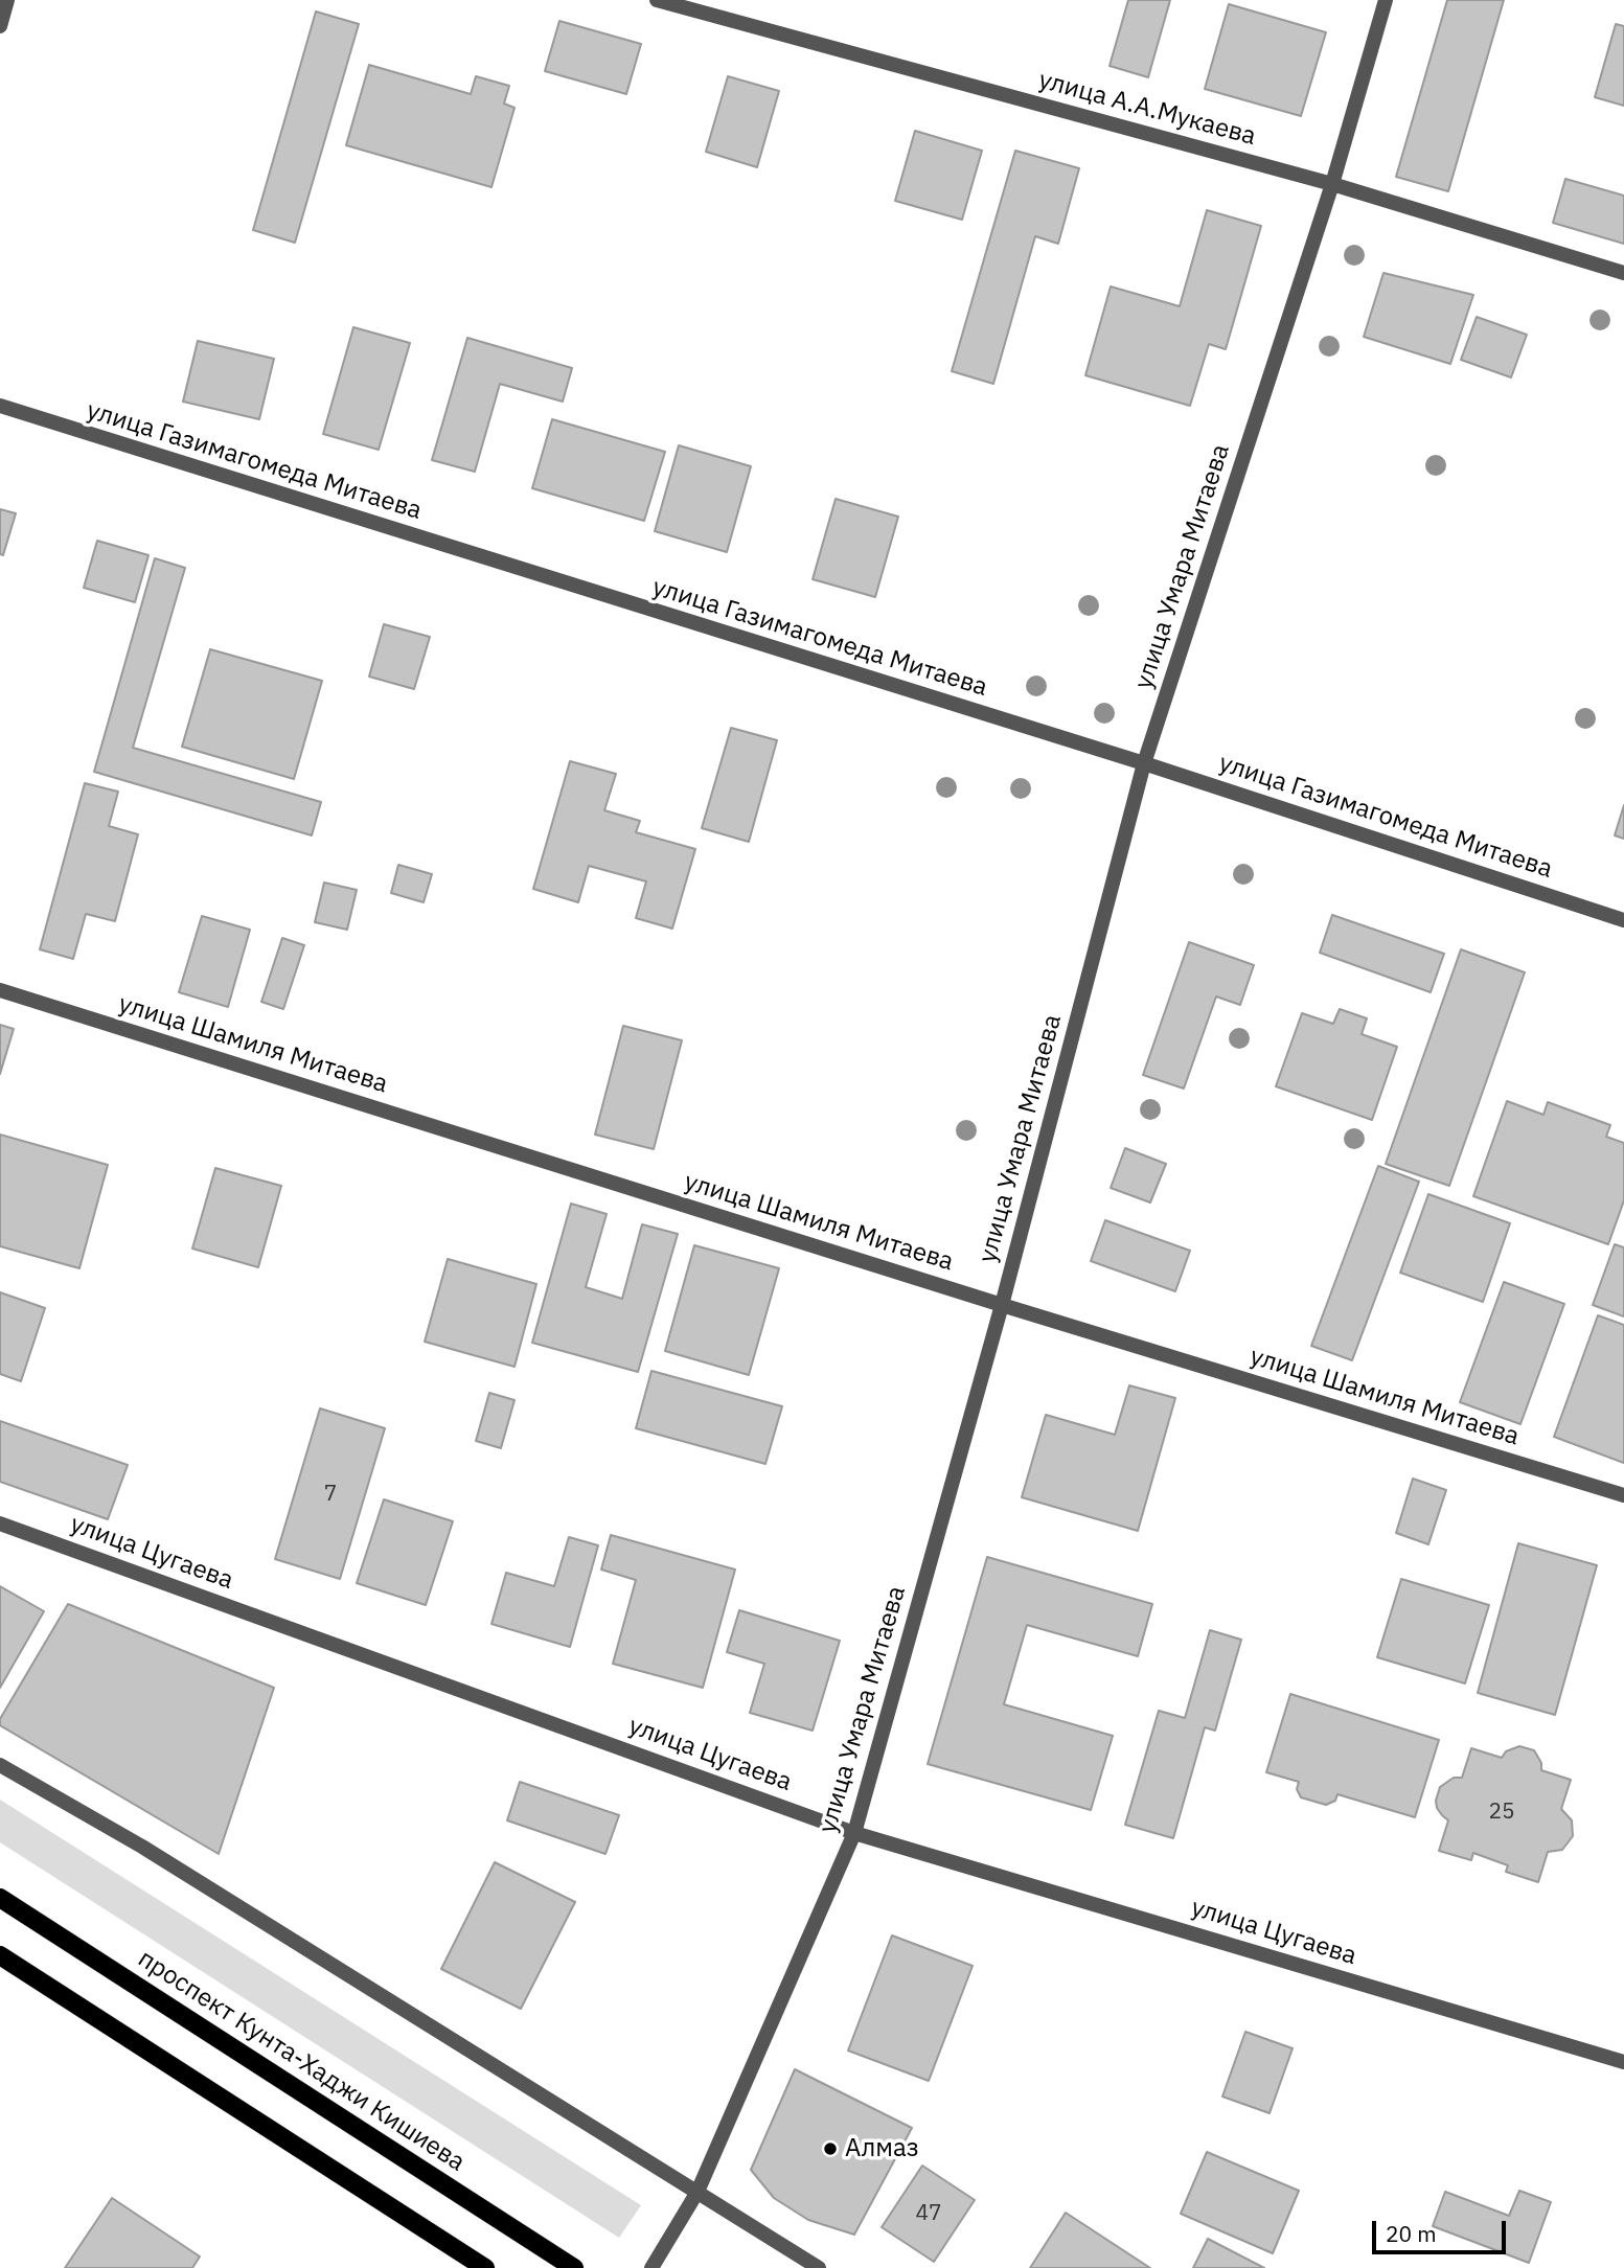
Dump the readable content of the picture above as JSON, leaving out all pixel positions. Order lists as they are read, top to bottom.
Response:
{
  "streets": {
    "main road": ["проспект Кунта-Хаджи Кишиева"],
    "street": [
      "улица А.А.Мукаева",
      "улица Газимагомеда Митаева",
      "улица Умара Митаева",
      "улица Шамиля Митаева",
      "улица Цугаева"
    ]
  },
  "crossings": [
    ["улица А.А.Мукаева", "улица Умара Митаева"],
    ["улица Газимагомеда Митаева", "улица Умара Митаева"],
    ["улица Умара Митаева", "улица Шамиля Митаева"],
    ["улица Умара Митаева", "улица Цугаева"]
  ],
  "places": ["Алмаз"],
  "house_numbers": ["7", "25", "47"],
  "scale_bar": "20 m"
}
